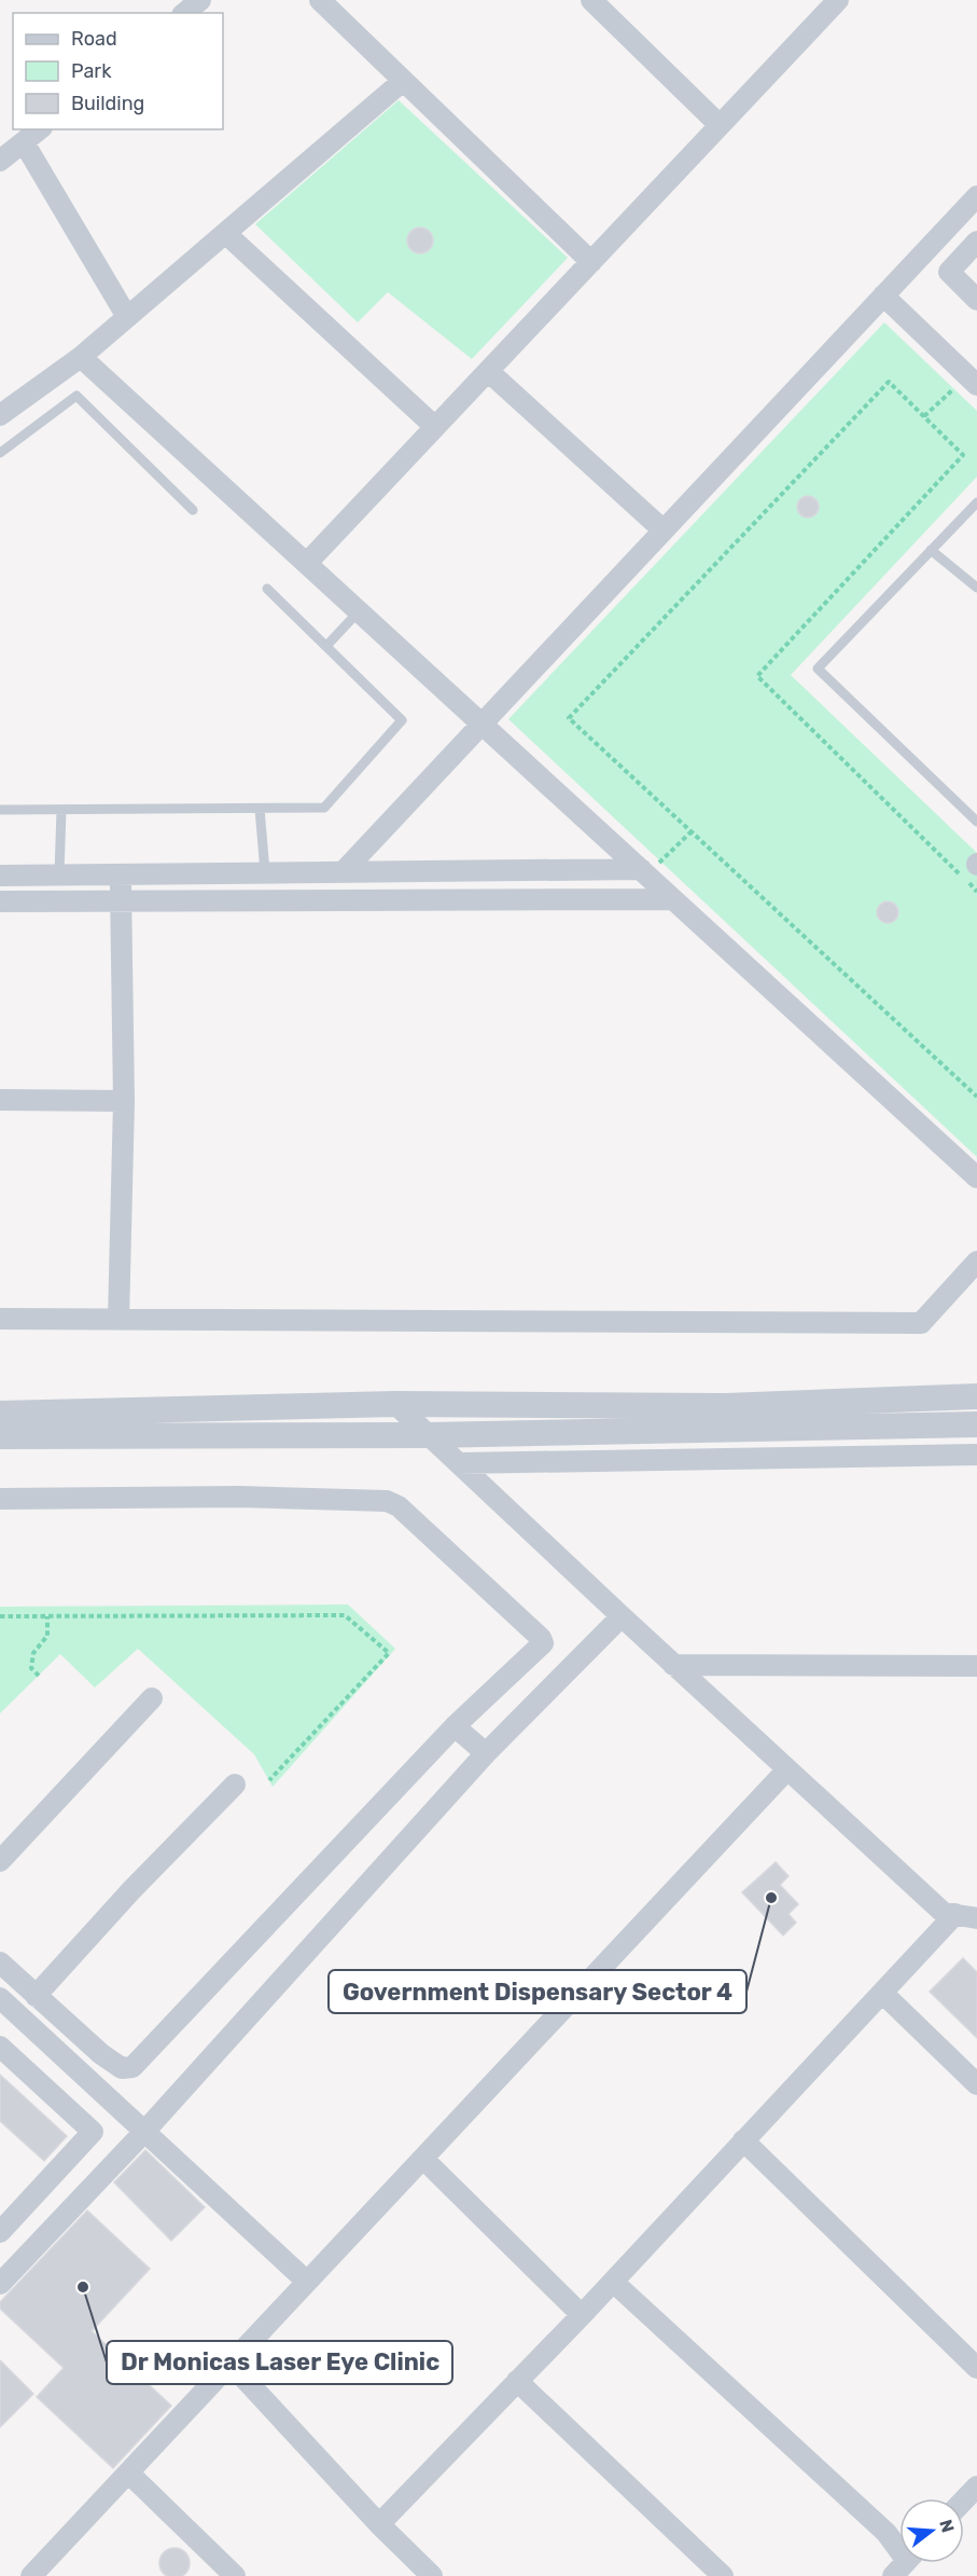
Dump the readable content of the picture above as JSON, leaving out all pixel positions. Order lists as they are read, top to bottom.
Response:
{
  "places": ["Government Dispensary Sector 4", "Dr Monicas Laser Eye Clinic"],
  "legend": ["Road", "Park", "Building"],
  "north": "right"
}
